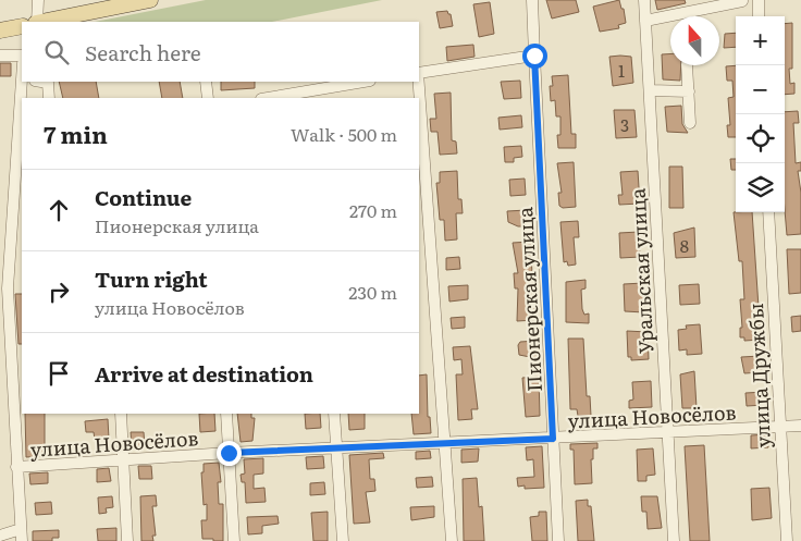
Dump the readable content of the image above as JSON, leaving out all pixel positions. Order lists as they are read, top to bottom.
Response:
{
  "streets": {
    "street": [
      "Уральская улица",
      "Пионерская улица",
      "улица Дружбы",
      "улица Новосёлов"
    ]
  },
  "crossings": [
    ["Уральская улица", "улица Новосёлов"],
    ["Пионерская улица", "улица Новосёлов"],
    ["улица Дружбы", "улица Новосёлов"]
  ],
  "house_numbers": ["1", "3", "8"],
  "north": "top",
  "page": {
    "map_buttons": ["+", "−"],
    "search": "Search here",
    "heading": ["7 min", "Walk · 500 m"],
    "list": [
      ["Continue", "Пионерская улица", "270 m"],
      ["Turn right", "улица Новосёлов", "230 m"],
      "Arrive at destination"
    ]
  }
}
